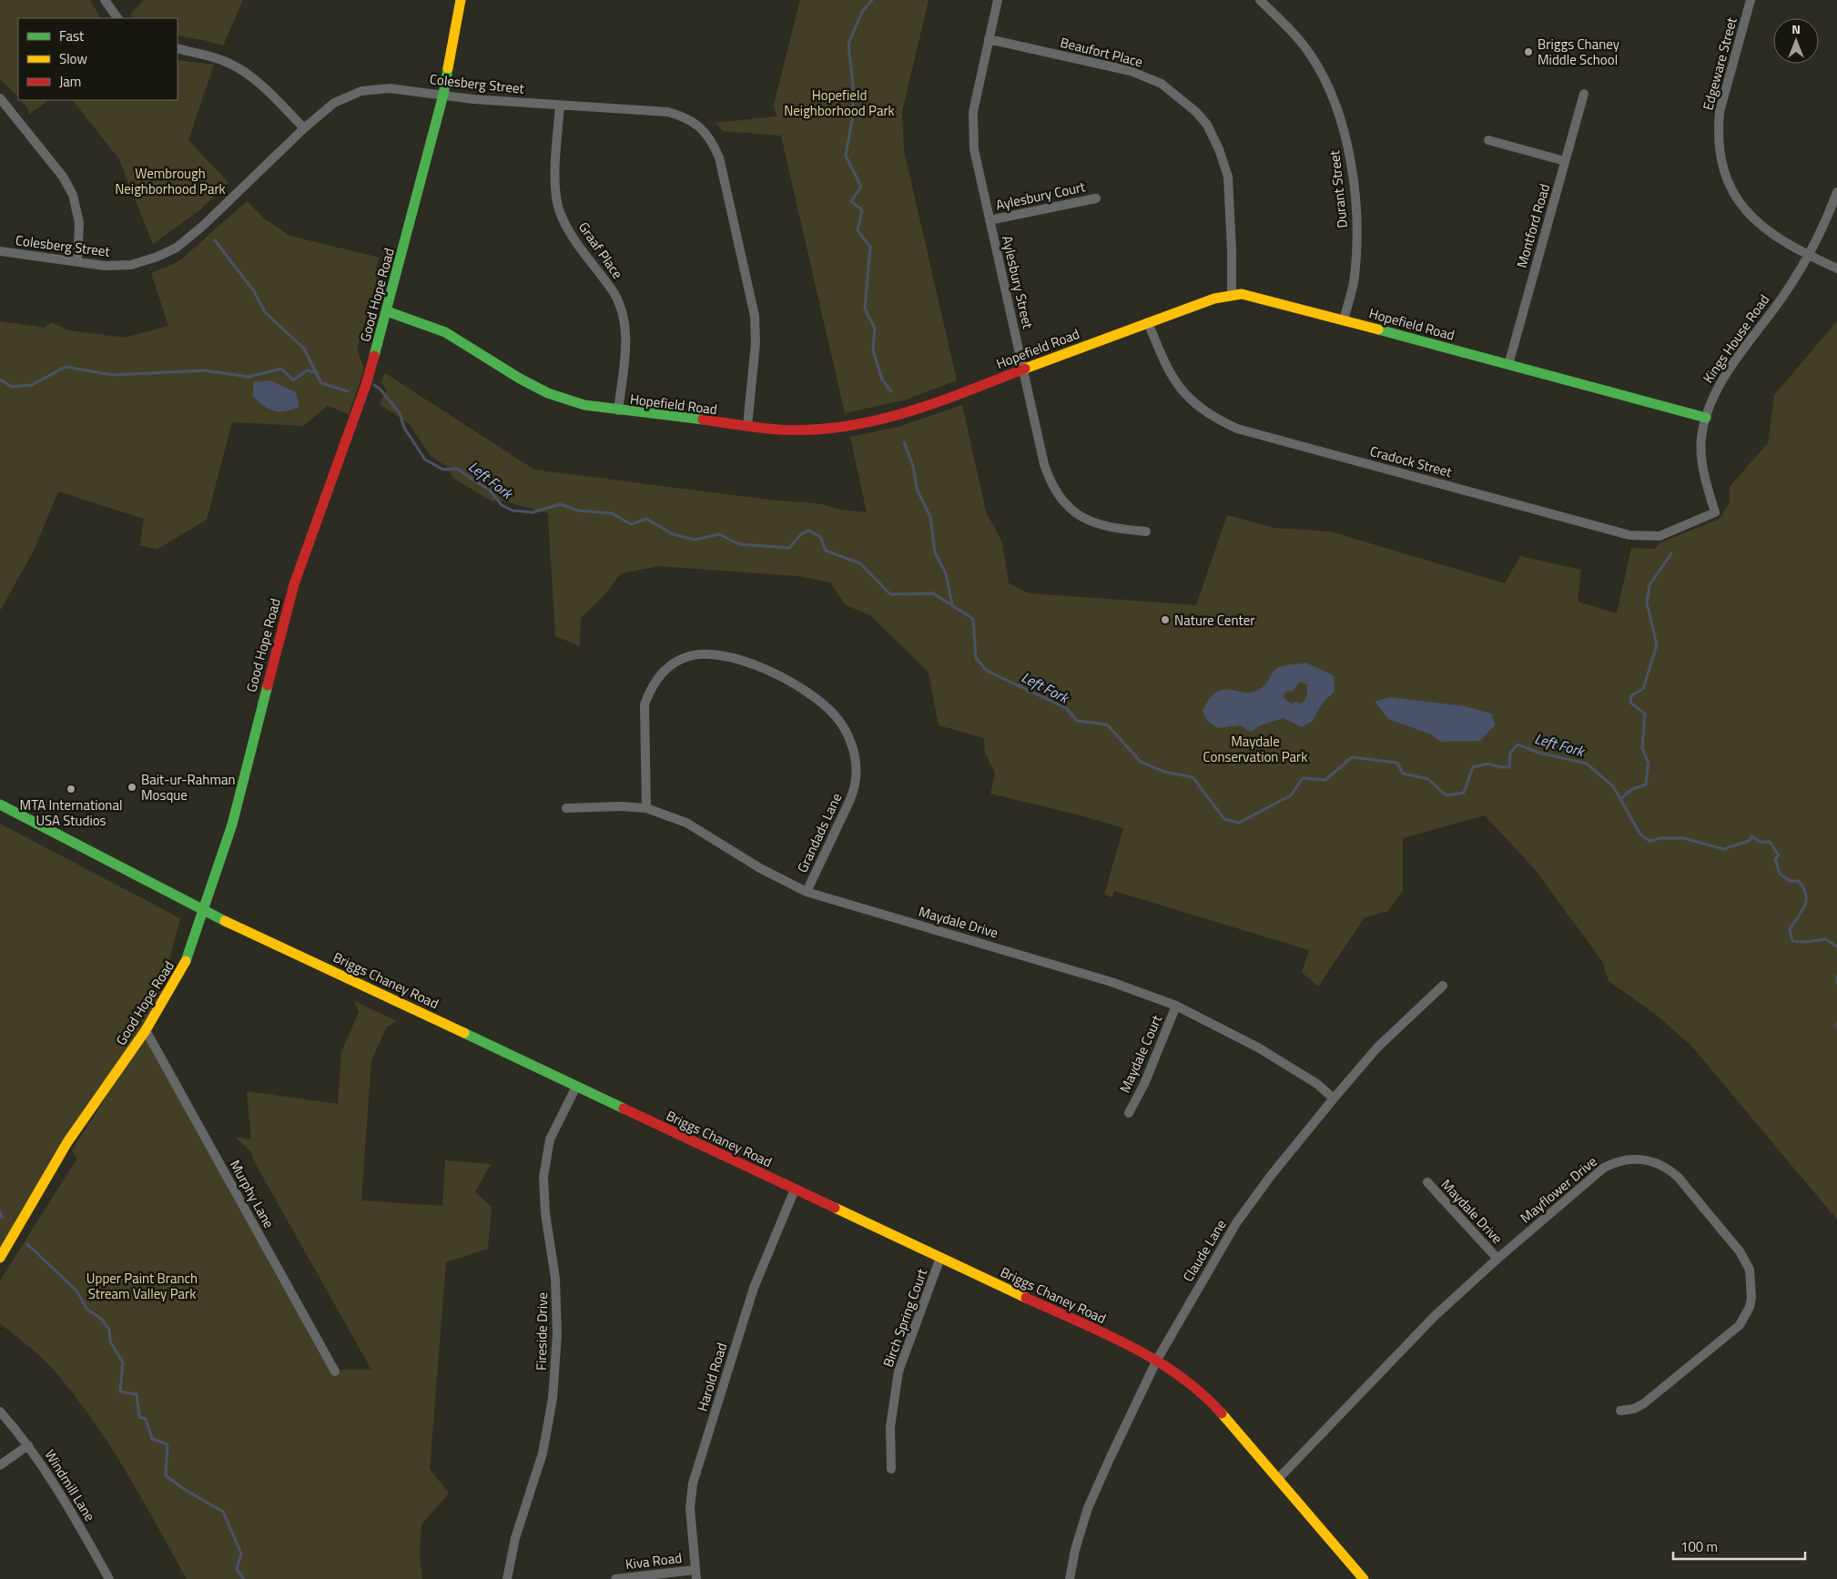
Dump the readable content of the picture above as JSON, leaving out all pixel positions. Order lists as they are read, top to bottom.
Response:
{
  "streets": {
    "street": [
      "Beaufort Place",
      "Edgeware Street",
      "Colesberg Street",
      "Durant Street",
      "Aylesbury Court",
      "Montford Road",
      "Graaf Place",
      "Aylesbury Street",
      "Good Hope Road",
      "Hopefield Road",
      "Kings House Road",
      "Cradock Street",
      "Grandads Lane",
      "Maydale Drive",
      "Briggs Chaney Road",
      "Maydale Court",
      "Mayflower Drive",
      "Murphy Lane",
      "Claude Lane",
      "Birch Spring Court",
      "Fireside Drive",
      "Harold Road",
      "Windmill Lane",
      "Kiva Road"
    ]
  },
  "crossings": [
    ["Beaufort Place", "Aylesbury Street"],
    ["Beaufort Place", "Hopefield Road"],
    ["Edgeware Street", "Kings House Road"],
    ["Colesberg Street", "Graaf Place"],
    ["Colesberg Street", "Good Hope Road"],
    ["Colesberg Street", "Hopefield Road"],
    ["Durant Street", "Hopefield Road"],
    ["Aylesbury Court", "Aylesbury Street"],
    ["Montford Road", "Hopefield Road"],
    ["Graaf Place", "Hopefield Road"],
    ["Aylesbury Street", "Hopefield Road"],
    ["Good Hope Road", "Hopefield Road"],
    ["Good Hope Road", "Briggs Chaney Road"],
    ["Good Hope Road", "Murphy Lane"],
    ["Hopefield Road", "Kings House Road"],
    ["Hopefield Road", "Cradock Street"],
    ["Kings House Road", "Cradock Street"],
    ["Grandads Lane", "Maydale Drive"],
    ["Maydale Drive", "Maydale Court"],
    ["Maydale Drive", "Mayflower Drive"],
    ["Maydale Drive", "Claude Lane"],
    ["Briggs Chaney Road", "Mayflower Drive"],
    ["Briggs Chaney Road", "Claude Lane"],
    ["Briggs Chaney Road", "Birch Spring Court"],
    ["Briggs Chaney Road", "Fireside Drive"],
    ["Briggs Chaney Road", "Harold Road"],
    ["Harold Road", "Kiva Road"]
  ],
  "water": ["Left Fork"],
  "parks": [
    "Hopefield Neighborhood Park",
    "Wembrough Neighborhood Park",
    "Maydale Conservation Park",
    "Upper Paint Branch Stream Valley Park"
  ],
  "places": [
    "Briggs Chaney Middle School",
    "Nature Center",
    "Bait-ur-Rahman Mosque",
    "MTA International USA Studios"
  ],
  "legend": ["Fast", "Slow", "Jam"],
  "scale_bar": "100 m",
  "north": "top"
}
